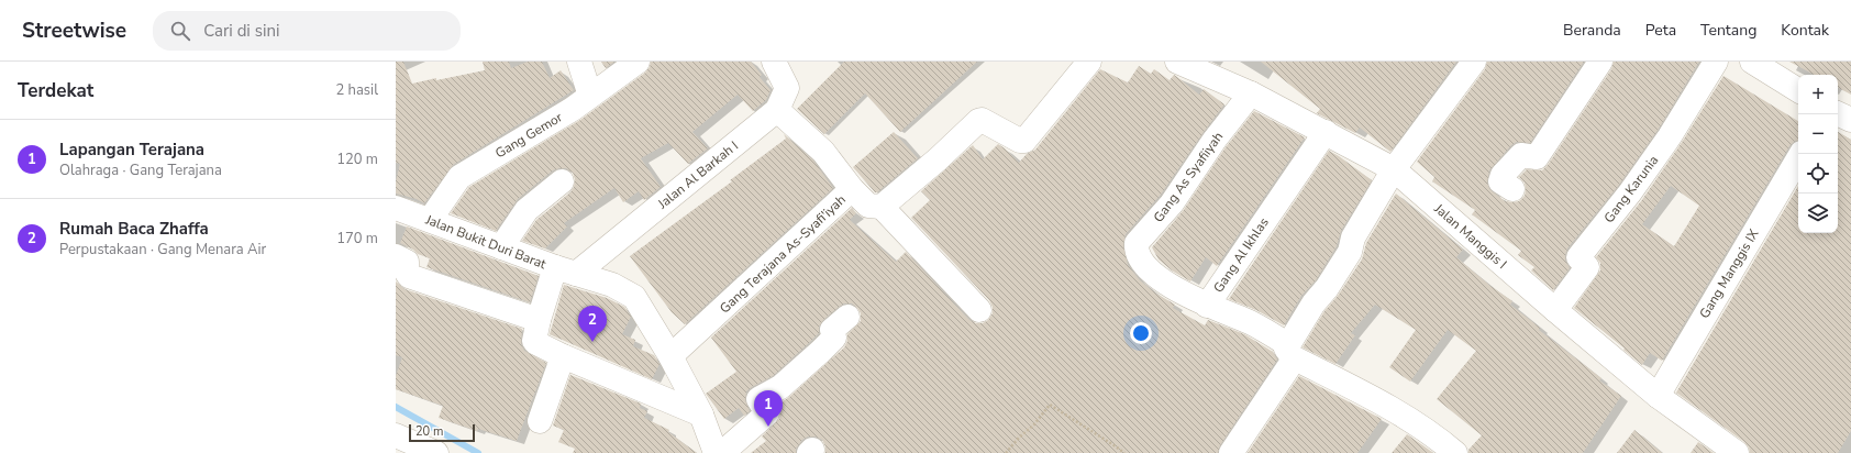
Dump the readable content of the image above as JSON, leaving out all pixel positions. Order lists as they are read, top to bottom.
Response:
{
  "streets": {
    "street": [
      "Gang Gemor",
      "Jalan Al Barkah I",
      "Gang As Syafiiyah",
      "Gang Karunia",
      "Jalan Manggis I",
      "Jalan Bukit Duri Barat",
      "Gang Terajana As-Syafi'iyah",
      "Gang Al Ikhlas",
      "Gang Manggis IX"
    ]
  },
  "crossings": [
    ["Gang Gemor", "Jalan Bukit Duri Barat"],
    ["Jalan Al Barkah I", "Jalan Bukit Duri Barat"],
    ["Gang As Syafiiyah", "Jalan Manggis I"],
    ["Gang As Syafiiyah", "Gang Al Ikhlas"],
    ["Gang Karunia", "Jalan Manggis I"],
    ["Jalan Manggis I", "Gang Al Ikhlas"],
    ["Jalan Manggis I", "Gang Manggis IX"],
    ["Jalan Bukit Duri Barat", "Gang Terajana As-Syafi'iyah"]
  ],
  "scale_bar": "20 m",
  "page": {
    "header": "Streetwise",
    "search": "Cari di sini",
    "nav": [
      "Beranda",
      "Peta",
      "Tentang",
      "Kontak"
    ],
    "heading": ["Terdekat", "2 hasil"],
    "map_buttons": ["+", "−"],
    "list": [
      {
        "mark": "1",
        "name": "Lapangan Terajana",
        "note": "Olahraga · Gang Terajana",
        "value": "120 m"
      },
      {
        "mark": "2",
        "name": "Rumah Baca Zhaffa",
        "note": "Perpustakaan · Gang Menara Air",
        "value": "170 m"
      }
    ],
    "pins": ["2", "1"],
    "scale": "20 m"
  }
}
